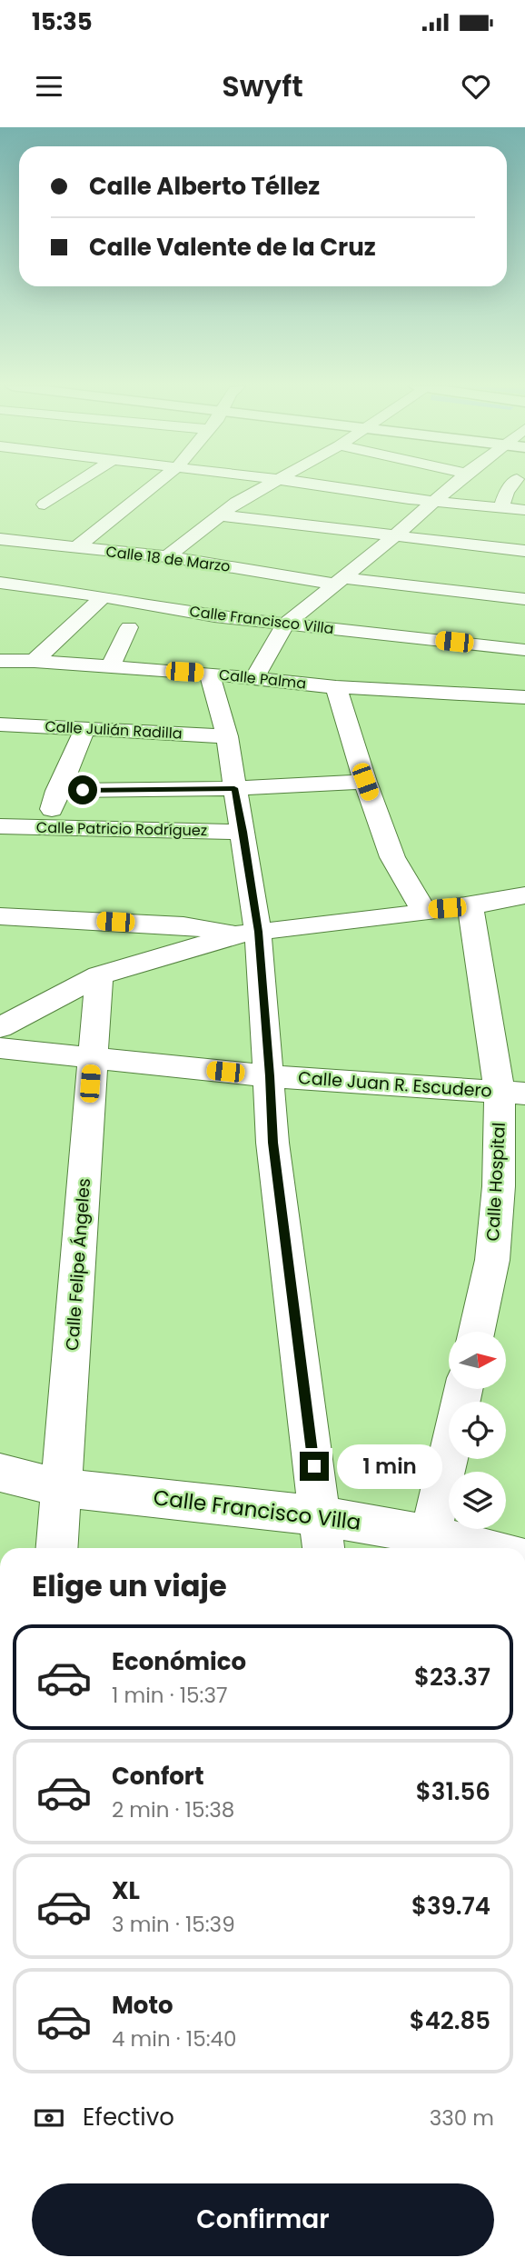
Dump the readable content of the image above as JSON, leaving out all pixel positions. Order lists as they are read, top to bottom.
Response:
{
  "streets": {
    "street": [
      "Calle 18 de Marzo",
      "Calle Francisco Villa",
      "Calle Palma",
      "Calle Julián Radilla",
      "Calle Patricio Rodríguez",
      "Calle Juan R. Escudero",
      "Calle Hospital",
      "Calle Felipe Ángeles"
    ]
  },
  "crossings": [
    ["Calle Francisco Villa", "Calle Felipe Ángeles"],
    ["Calle Juan R. Escudero", "Calle Hospital"],
    ["Calle Juan R. Escudero", "Calle Felipe Ángeles"]
  ],
  "north": "right",
  "page": {
    "status": "15:35",
    "header": "Swyft",
    "banner": ["Calle Alberto Téllez", "Calle Valente de la Cruz"],
    "bubble": "1 min",
    "heading": "Elige un viaje",
    "list": [
      {
        "name": "Económico",
        "note": "1 min · 15:37",
        "value": "$23.37"
      },
      {
        "name": "Confort",
        "note": "2 min · 15:38",
        "value": "$31.56"
      },
      {
        "name": "XL",
        "note": "3 min · 15:39",
        "value": "$39.74"
      },
      {
        "name": "Moto",
        "note": "4 min · 15:40",
        "value": "$42.85"
      }
    ],
    "pay": ["Efectivo", "330 m"],
    "buttons": "Confirmar"
  }
}
